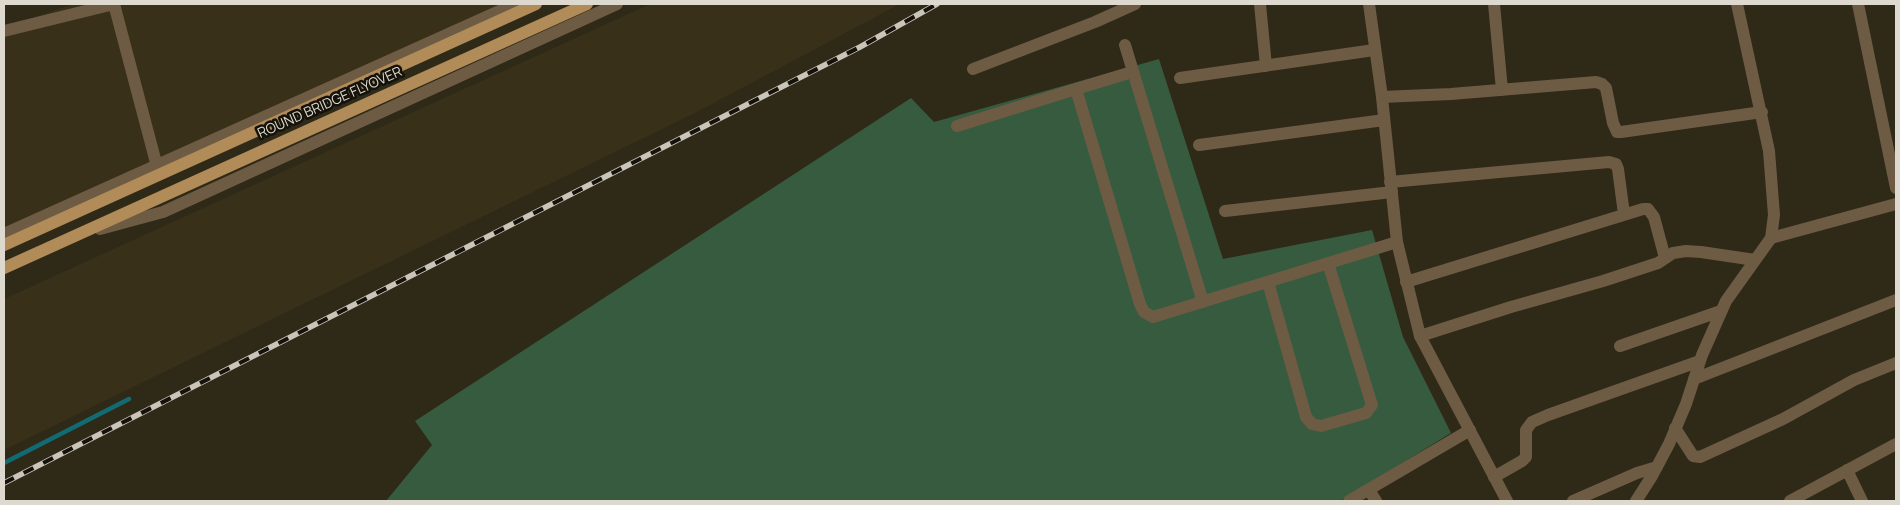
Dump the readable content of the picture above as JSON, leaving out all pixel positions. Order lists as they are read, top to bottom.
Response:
{
  "streets": {
    "main road": ["ROUND BRIDGE FLYOVER"]
  }
}
